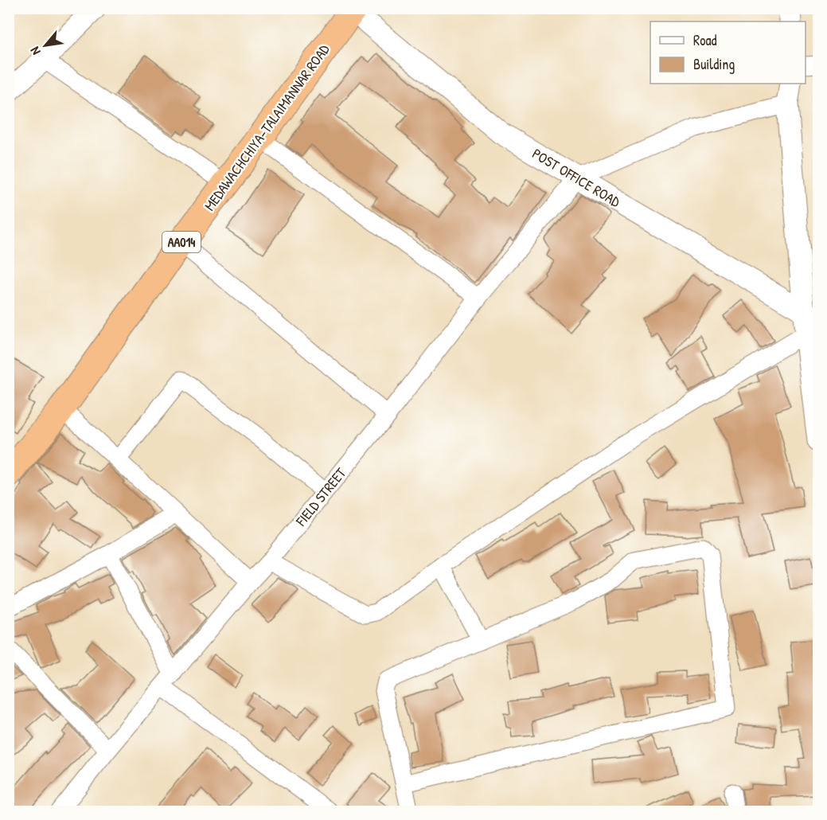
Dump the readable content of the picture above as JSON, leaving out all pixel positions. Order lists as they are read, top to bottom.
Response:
{
  "streets": {
    "highway": ["MEDAWACHCHIYA-TALAIMANNAR ROAD", "AA014"],
    "street": ["POST OFFICE ROAD", "FIELD STREET"]
  },
  "crossings": [
    ["MEDAWACHCHIYA-TALAIMANNAR ROAD", "POST OFFICE ROAD"],
    ["POST OFFICE ROAD", "FIELD STREET"]
  ],
  "legend": ["Road", "Building"],
  "north": "bottom left"
}
